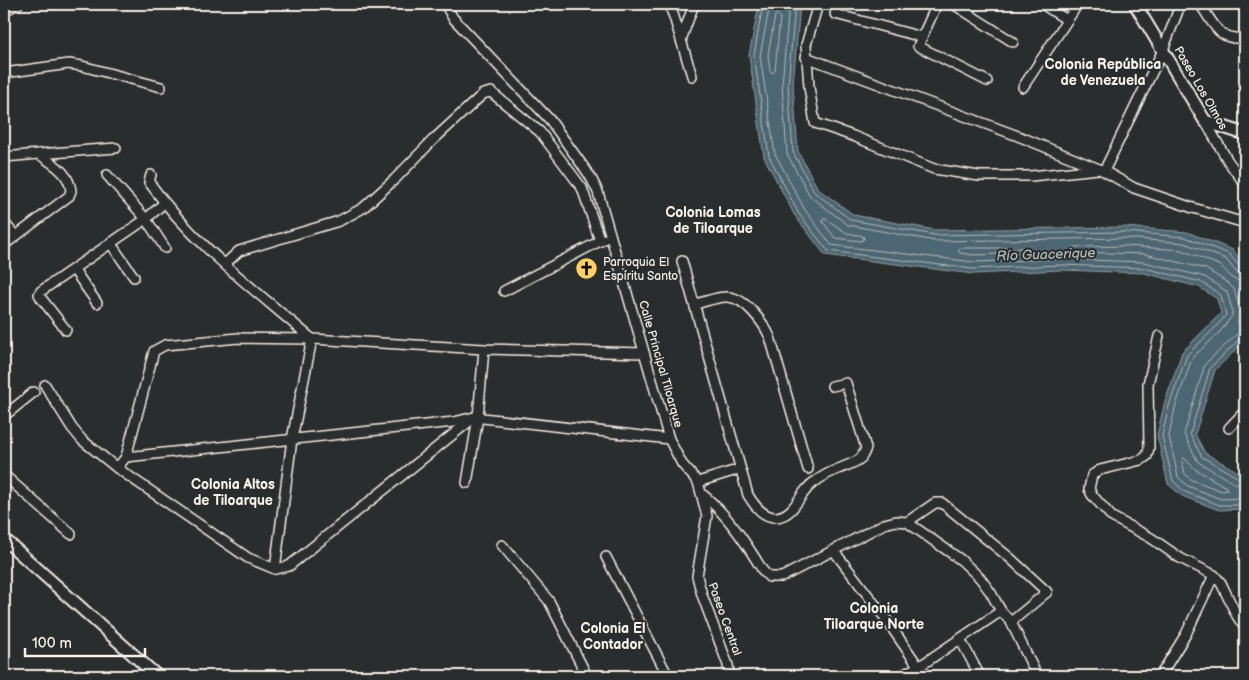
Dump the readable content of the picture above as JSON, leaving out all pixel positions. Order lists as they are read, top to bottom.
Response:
{
  "streets": {
    "street": ["Paseo Los Olmos", "Calle Principal Tiloarque", "Paseo Central"]
  },
  "crossings": [
    ["Calle Principal Tiloarque", "Paseo Central"]
  ],
  "districts": [
    "Colonia República de Venezuela",
    "Colonia Lomas de Tiloarque",
    "Colonia Altos de Tiloarque",
    "Colonia Tiloarque Norte",
    "Colonia El Contador"
  ],
  "water": ["Río Guacerique"],
  "places": {
    "church": ["Parroquia El Espíritu Santo"]
  },
  "scale_bar": "100 m"
}
